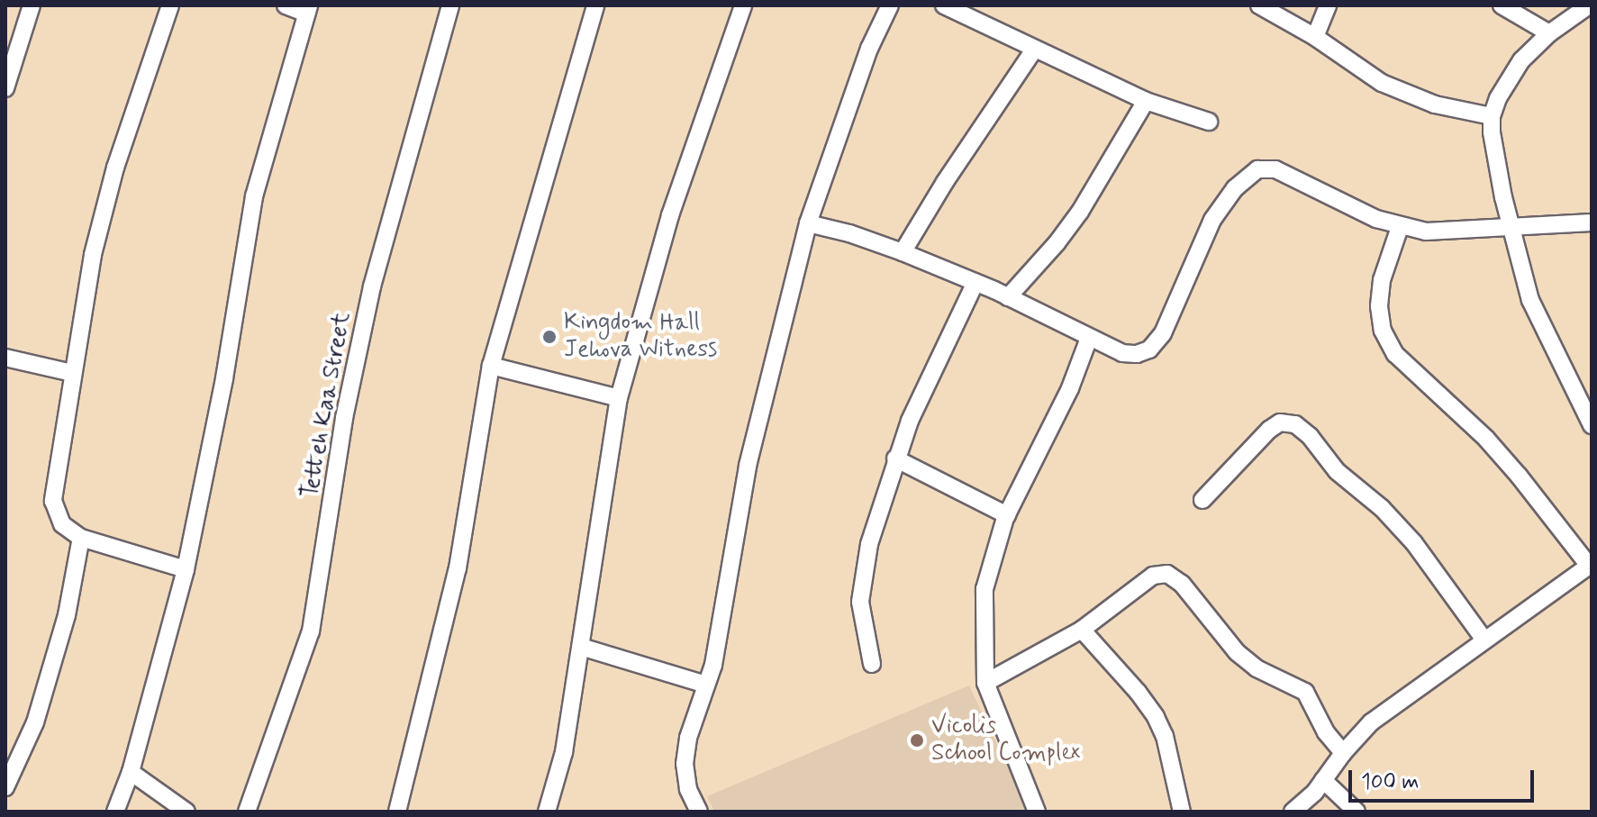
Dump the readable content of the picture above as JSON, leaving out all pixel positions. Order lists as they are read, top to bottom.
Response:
{
  "streets": {
    "street": ["Tetteh Kaa Street"]
  },
  "places": ["Kingdom Hall Jehova Witness", "Vicolis School Complex"],
  "scale_bar": "100 m"
}
